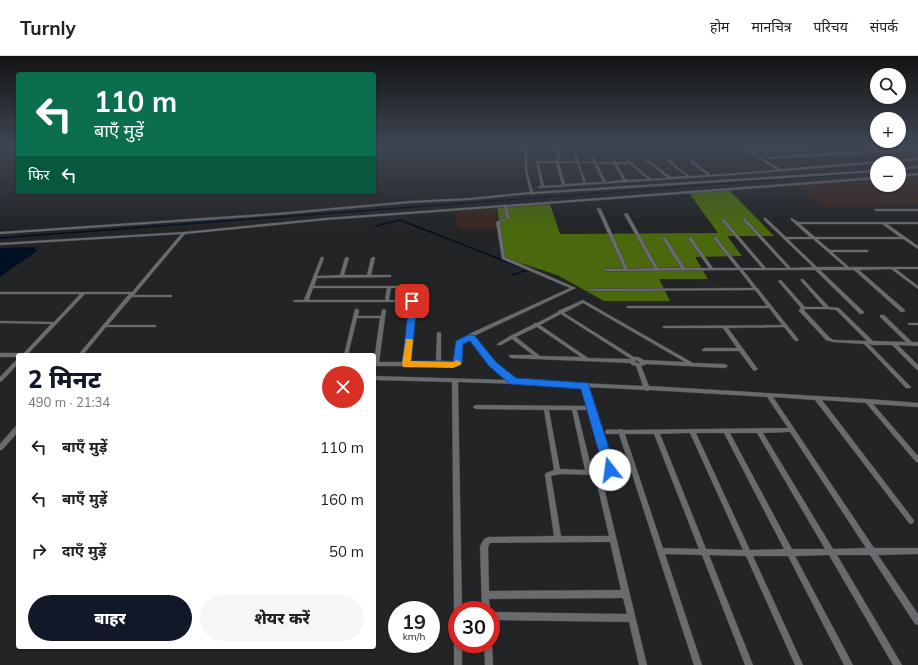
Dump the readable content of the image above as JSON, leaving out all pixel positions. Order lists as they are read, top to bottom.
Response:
{
  "page": {
    "header": "Turnly",
    "nav": [
      "होम",
      "मानचित्र",
      "परिचय",
      "संपर्क"
    ],
    "map_buttons": ["+", "−"],
    "turn": ["110 m", "बाएँ मुड़ें"],
    "then": "फिर",
    "heading": ["2 मिनट", "490 m · 21:34"],
    "list": [
      {
        "name": "बाएँ मुड़ें",
        "value": "110 m"
      },
      {
        "name": "बाएँ मुड़ें",
        "value": "160 m"
      },
      {
        "name": "दाएँ मुड़ें",
        "value": "50 m"
      }
    ],
    "buttons": ["बाहर", "शेयर करें"],
    "speed": "19 km/h",
    "limit": "30"
  }
}
